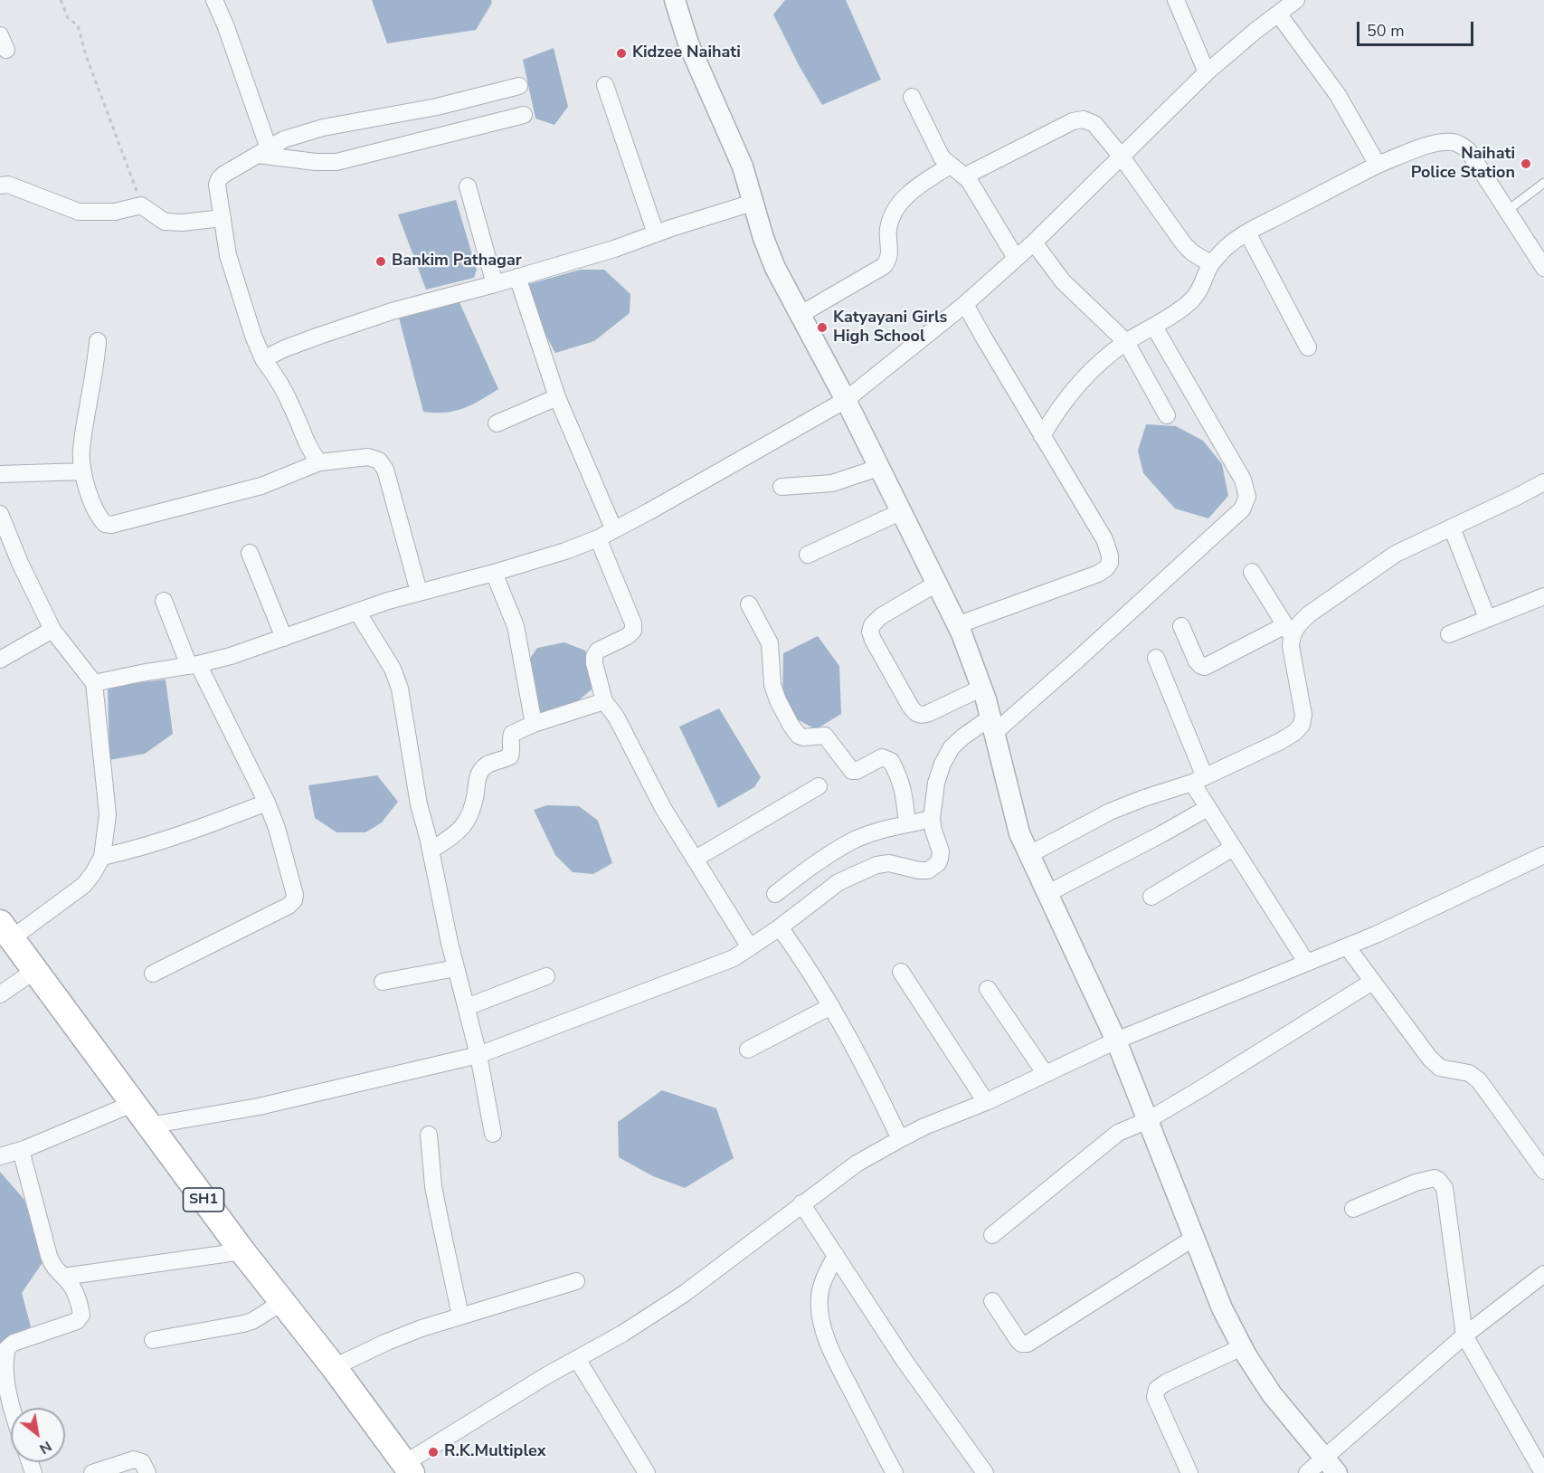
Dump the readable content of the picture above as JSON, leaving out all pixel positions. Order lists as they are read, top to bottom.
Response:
{
  "streets": {
    "main road": ["SH1"]
  },
  "places": [
    "Kidzee Naihati",
    "Naihati Police Station",
    "Bankim Pathagar",
    "Katyayani Girls High School",
    "R.K.Multiplex"
  ],
  "scale_bar": "50 m",
  "north": "bottom right"
}
